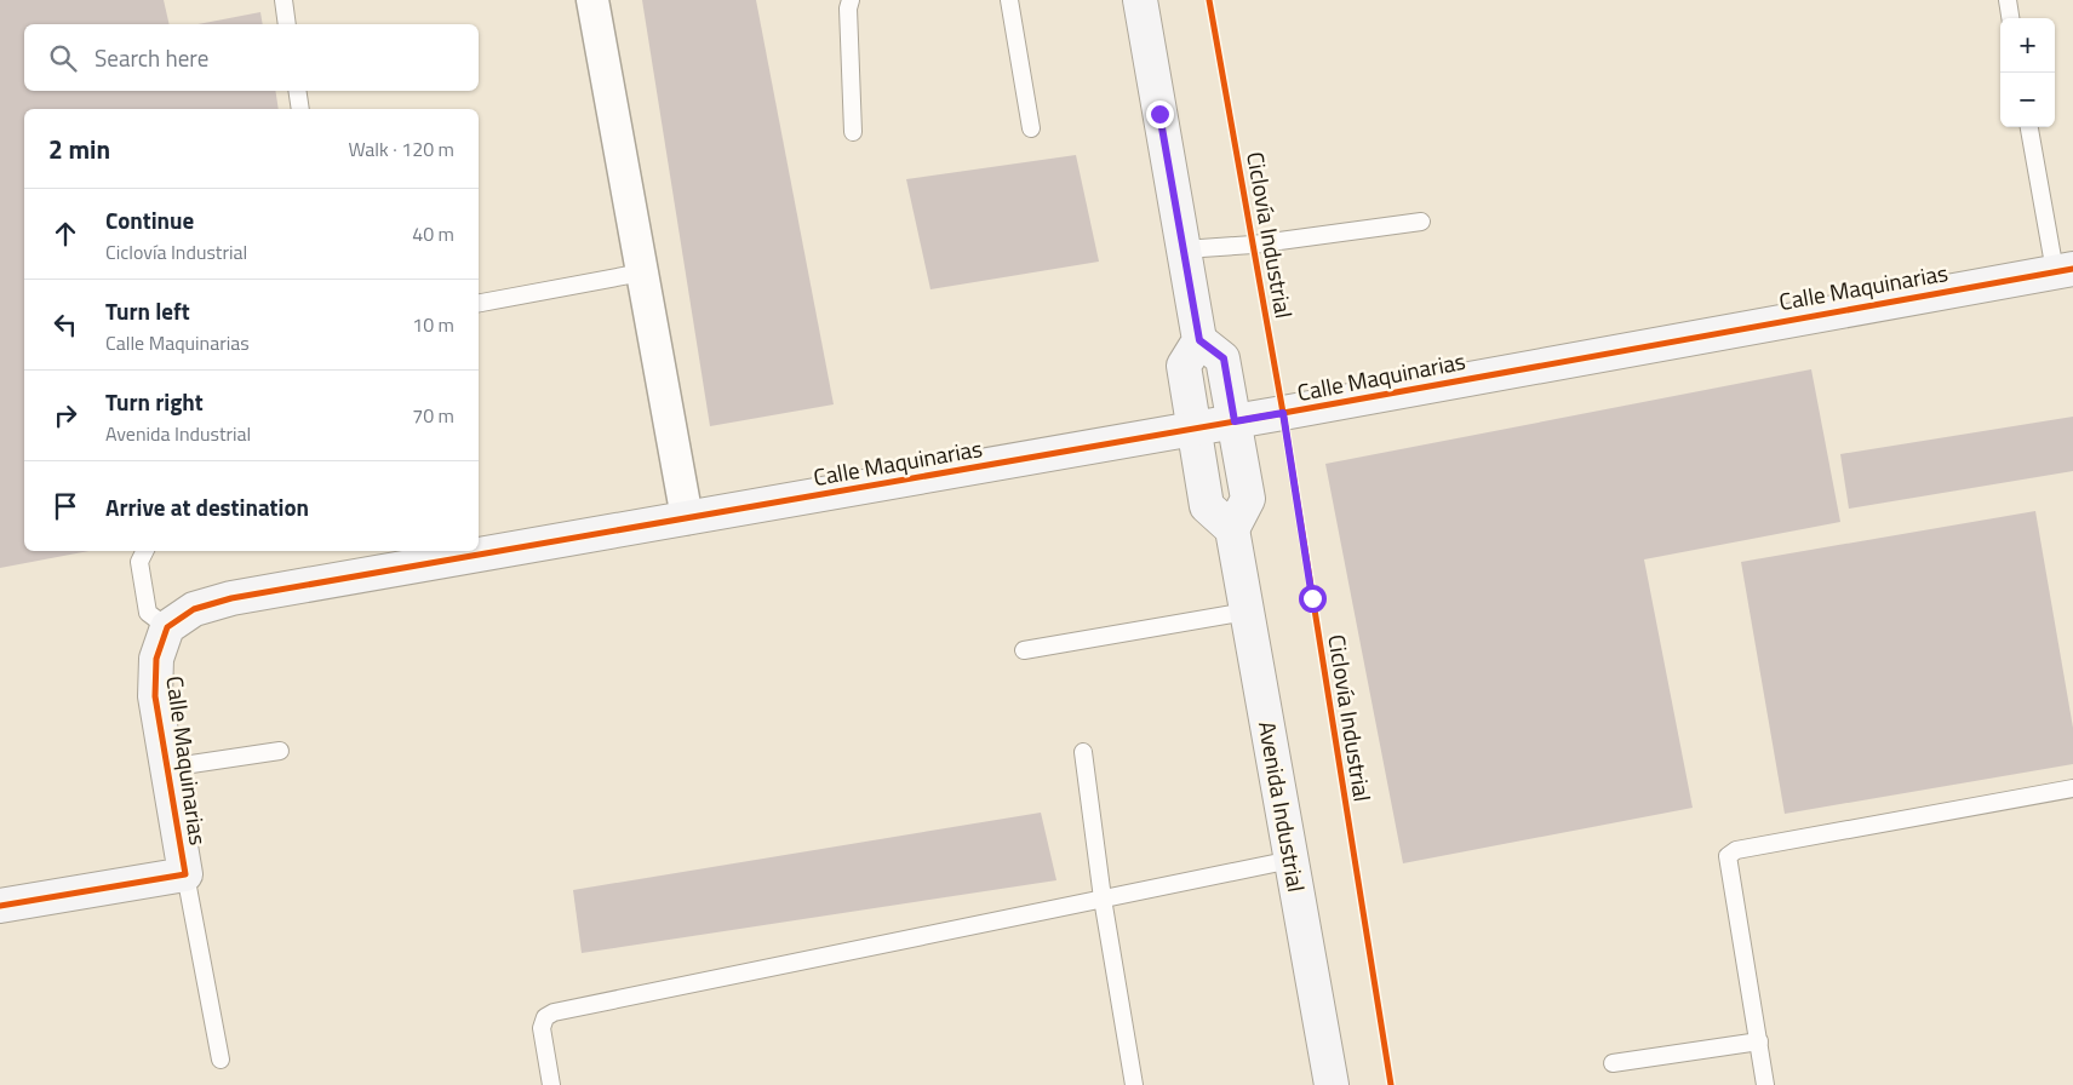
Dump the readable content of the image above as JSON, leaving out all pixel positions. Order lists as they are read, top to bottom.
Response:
{
  "streets": {
    "street": ["Calle Maquinarias", "Avenida Industrial"],
    "cycle path": ["Ciclovía Industrial"]
  },
  "page": {
    "map_buttons": ["+", "−"],
    "search": "Search here",
    "heading": ["2 min", "Walk · 120 m"],
    "list": [
      ["Continue", "Ciclovía Industrial", "40 m"],
      ["Turn left", "Calle Maquinarias", "10 m"],
      ["Turn right", "Avenida Industrial", "70 m"],
      "Arrive at destination"
    ]
  }
}
